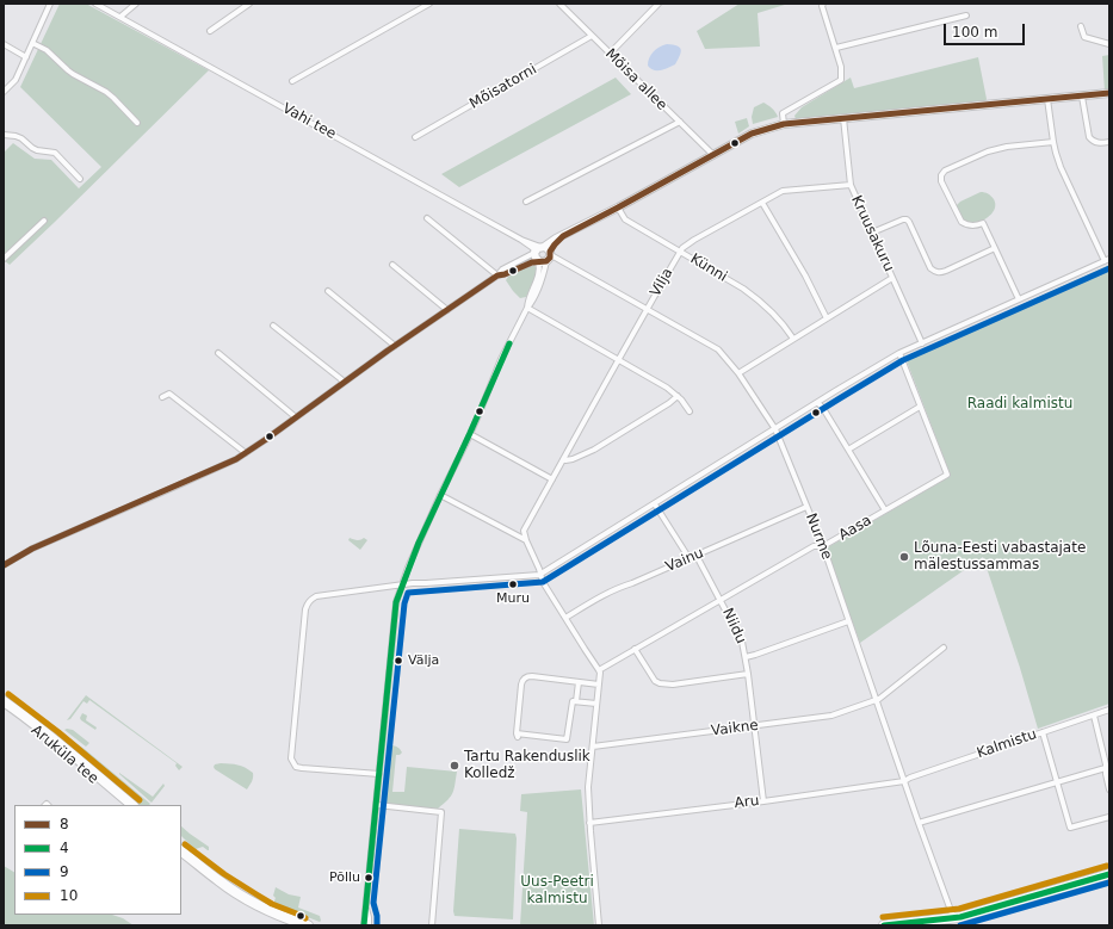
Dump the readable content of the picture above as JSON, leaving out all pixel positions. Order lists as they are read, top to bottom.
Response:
{
  "streets": {
    "highway": ["Aruküla tee"],
    "street": [
      "Mõisa allee",
      "Mõisatorni",
      "Vahi tee",
      "Kruusakuru",
      "Künni",
      "Vilja",
      "Aasa",
      "Nurme",
      "Vainu",
      "Niidu",
      "Vaikne",
      "Kalmistu",
      "Aru"
    ]
  },
  "crossings": [
    ["Mõisa allee", "Mõisatorni"],
    ["Vahi tee", "Nurme"],
    ["Kruusakuru", "Vilja"],
    ["Künni", "Vilja"],
    ["Vilja", "Nurme"],
    ["Aasa", "Nurme"],
    ["Aasa", "Niidu"],
    ["Nurme", "Vainu"],
    ["Nurme", "Vaikne"],
    ["Nurme", "Kalmistu"],
    ["Nurme", "Aru"],
    ["Vainu", "Niidu"],
    ["Niidu", "Vaikne"],
    ["Niidu", "Aru"],
    ["Kalmistu", "Aru"]
  ],
  "parks": ["Raadi kalmistu", "Uus-Peetri kalmistu"],
  "places": [
    "Lõuna-Eesti vabastajate mälestussammas",
    "Muru",
    "Välja",
    "Tartu Rakenduslik Kolledž",
    "Põllu"
  ],
  "lines": [
    "transit line 8",
    "transit line 9",
    "transit line 4",
    "transit line 10"
  ],
  "legend": [
    "8",
    "4",
    "9",
    "10"
  ],
  "scale_bar": "100 m"
}
